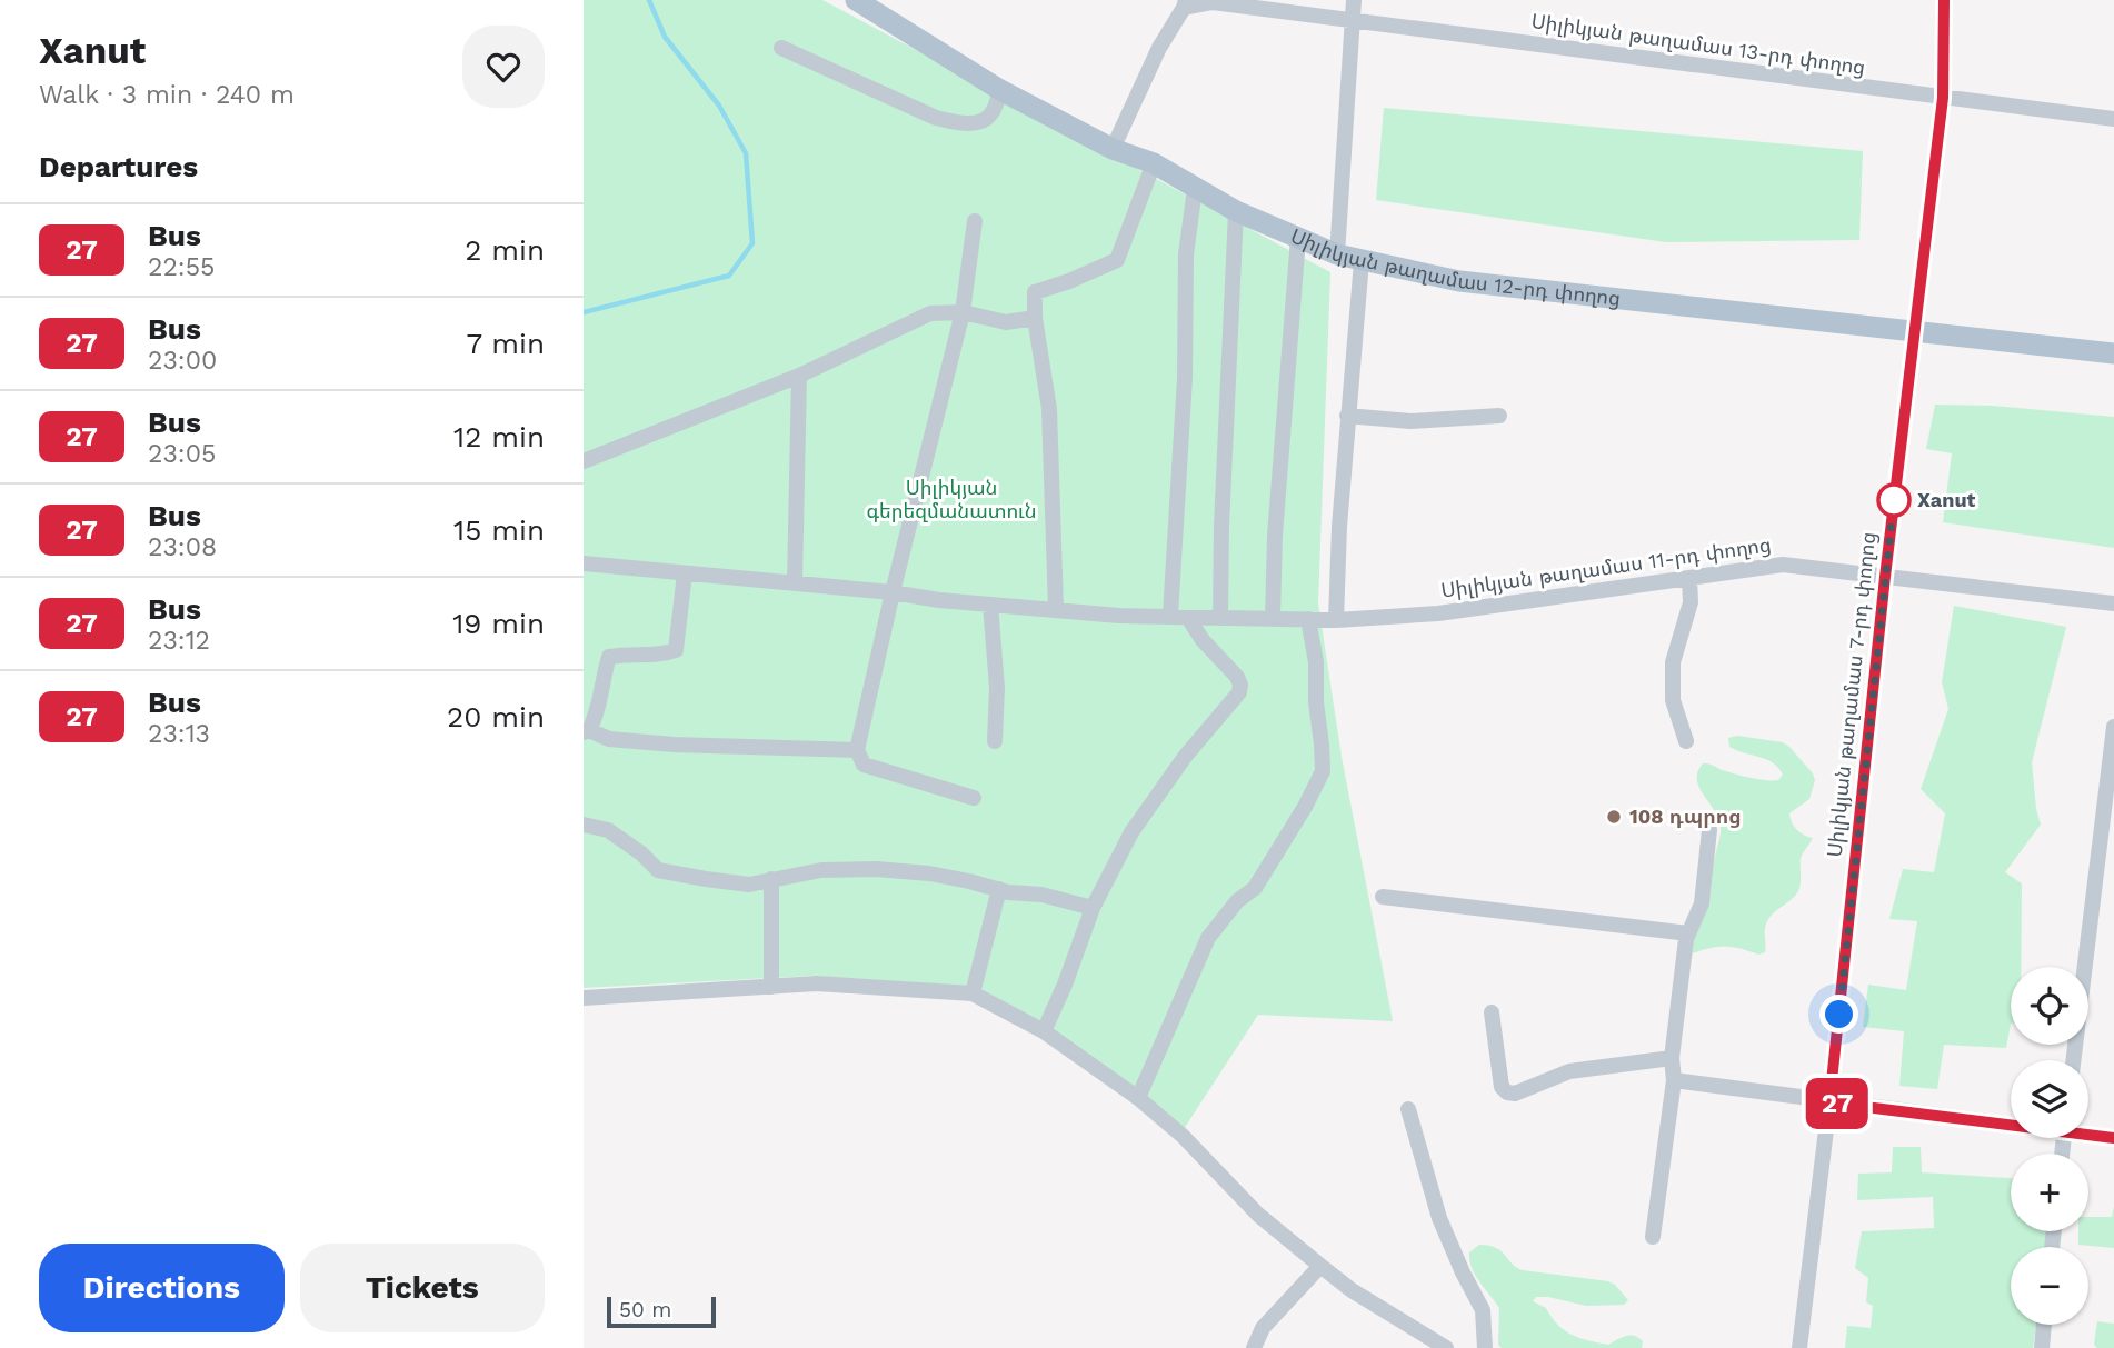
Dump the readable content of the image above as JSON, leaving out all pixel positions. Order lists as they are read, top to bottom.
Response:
{
  "streets": {
    "main road": ["Սիլիկյան թաղամաս 12-րդ փողոց"],
    "street": ["Սիլիկյան թաղամաս 13-րդ փողոց", "Սիլիկյան թաղամաս 11-րդ փողոց", "Սիլիկյան թաղամաս 7-րդ փողոց"]
  },
  "crossings": [
    ["Սիլիկյան թաղամաս 13-րդ փողոց", "Սիլիկյան թաղամաս 7-րդ փողոց"],
    ["Սիլիկյան թաղամաս 12-րդ փողոց", "Սիլիկյան թաղամաս 7-րդ փողոց"],
    ["Սիլիկյան թաղամաս 11-րդ փողոց", "Սիլիկյան թաղամաս 7-րդ փողոց"]
  ],
  "parks": ["Սիլիկյան գերեզմանատուն"],
  "places": ["Xanut", "108 դպրոց"],
  "lines": ["bus line 27"],
  "scale_bar": "50 m",
  "page": {
    "heading": [
      ["Xanut", "Walk · 3 min · 240 m"],
      "Departures"
    ],
    "on_map": "27",
    "list": [
      {
        "mark": "27",
        "name": "Bus",
        "note": "22:55",
        "value": "2 min"
      },
      {
        "mark": "27",
        "name": "Bus",
        "note": "23:00",
        "value": "7 min"
      },
      {
        "mark": "27",
        "name": "Bus",
        "note": "23:05",
        "value": "12 min"
      },
      {
        "mark": "27",
        "name": "Bus",
        "note": "23:08",
        "value": "15 min"
      },
      {
        "mark": "27",
        "name": "Bus",
        "note": "23:12",
        "value": "19 min"
      },
      {
        "mark": "27",
        "name": "Bus",
        "note": "23:13",
        "value": "20 min"
      }
    ],
    "map_buttons": ["+", "−"],
    "buttons": ["Directions", "Tickets"],
    "scale": "50 m"
  }
}
